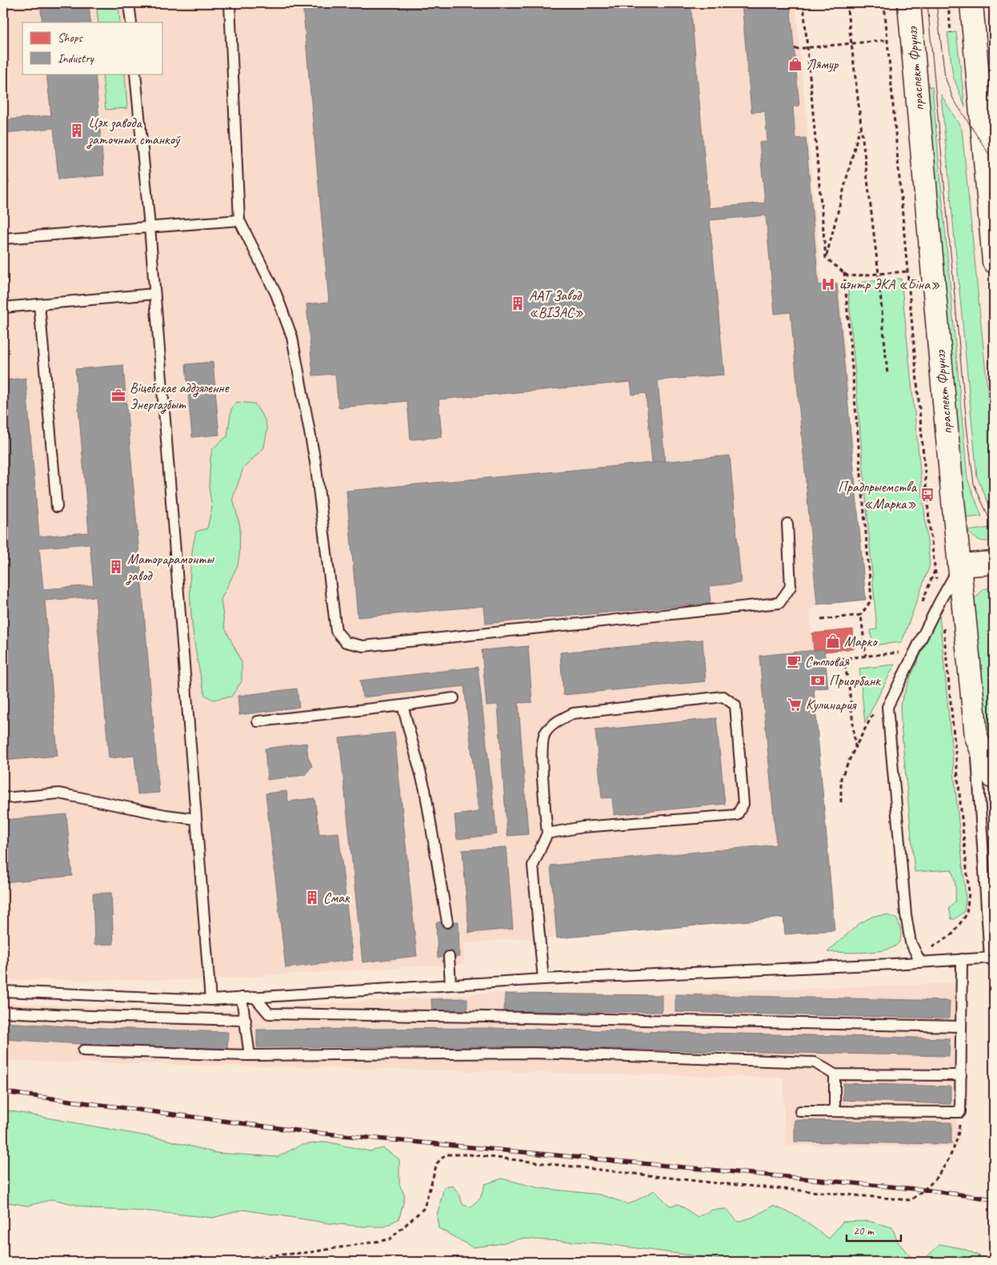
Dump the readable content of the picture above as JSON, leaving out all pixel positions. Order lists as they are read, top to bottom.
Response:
{
  "streets": {
    "main road": ["праспект Фрунзэ"]
  },
  "places": {
    "shop": ["Лямур", "Марко"],
    "building": [
      "Цэх завода заточных станкоў",
      "ААТ Завод «ВІЗАС»",
      "Маторарамонты завод",
      "Смак"
    ],
    "hospital": ["цэнтр ЭКА «Біна»"],
    "office": ["Віцебскае аддзяленне Энергазбыт"],
    "bus stop": ["Прадпрыемства «Марка»"],
    "cafe": ["Столовая"],
    "bank": ["Приорбанк"],
    "supermarket": ["Кулинария"]
  },
  "legend": ["Shops", "Industry"],
  "scale_bar": "20 m"
}
